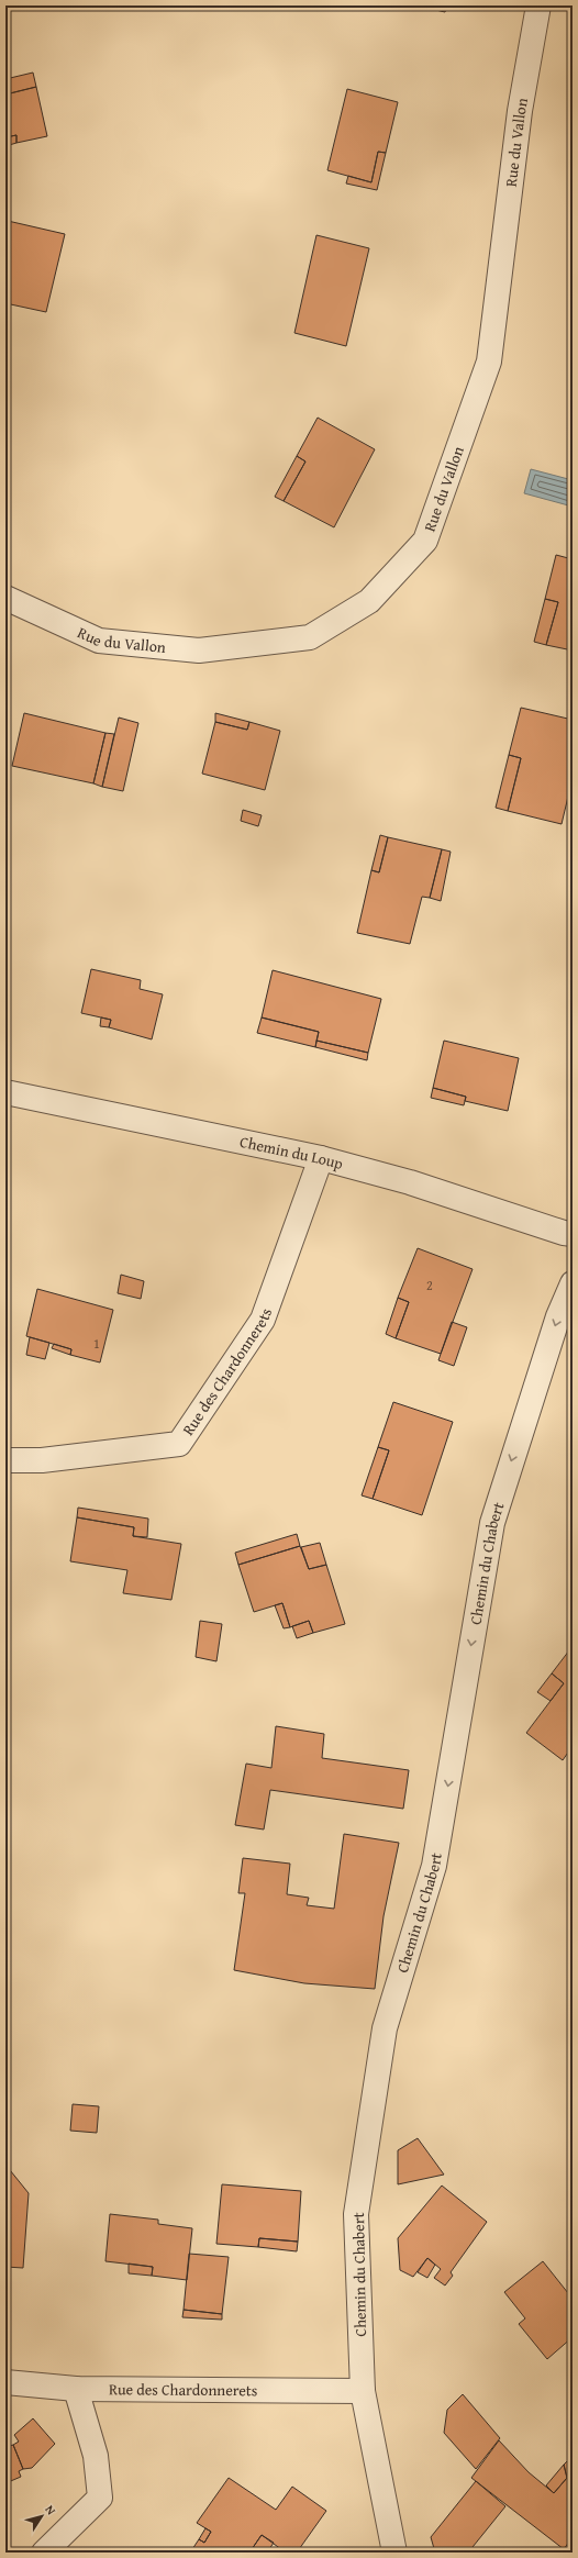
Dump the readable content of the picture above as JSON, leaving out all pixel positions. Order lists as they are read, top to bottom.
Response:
{
  "streets": {
    "street": [
      "Rue du Vallon",
      "Chemin du Loup",
      "Rue des Chardonnerets",
      "Chemin du Chabert"
    ]
  },
  "crossings": [
    ["Chemin du Loup", "Rue des Chardonnerets"],
    ["Rue des Chardonnerets", "Chemin du Chabert"]
  ],
  "one_way": ["Chemin du Chabert"],
  "house_numbers": ["2", "1"],
  "north": "top right"
}
